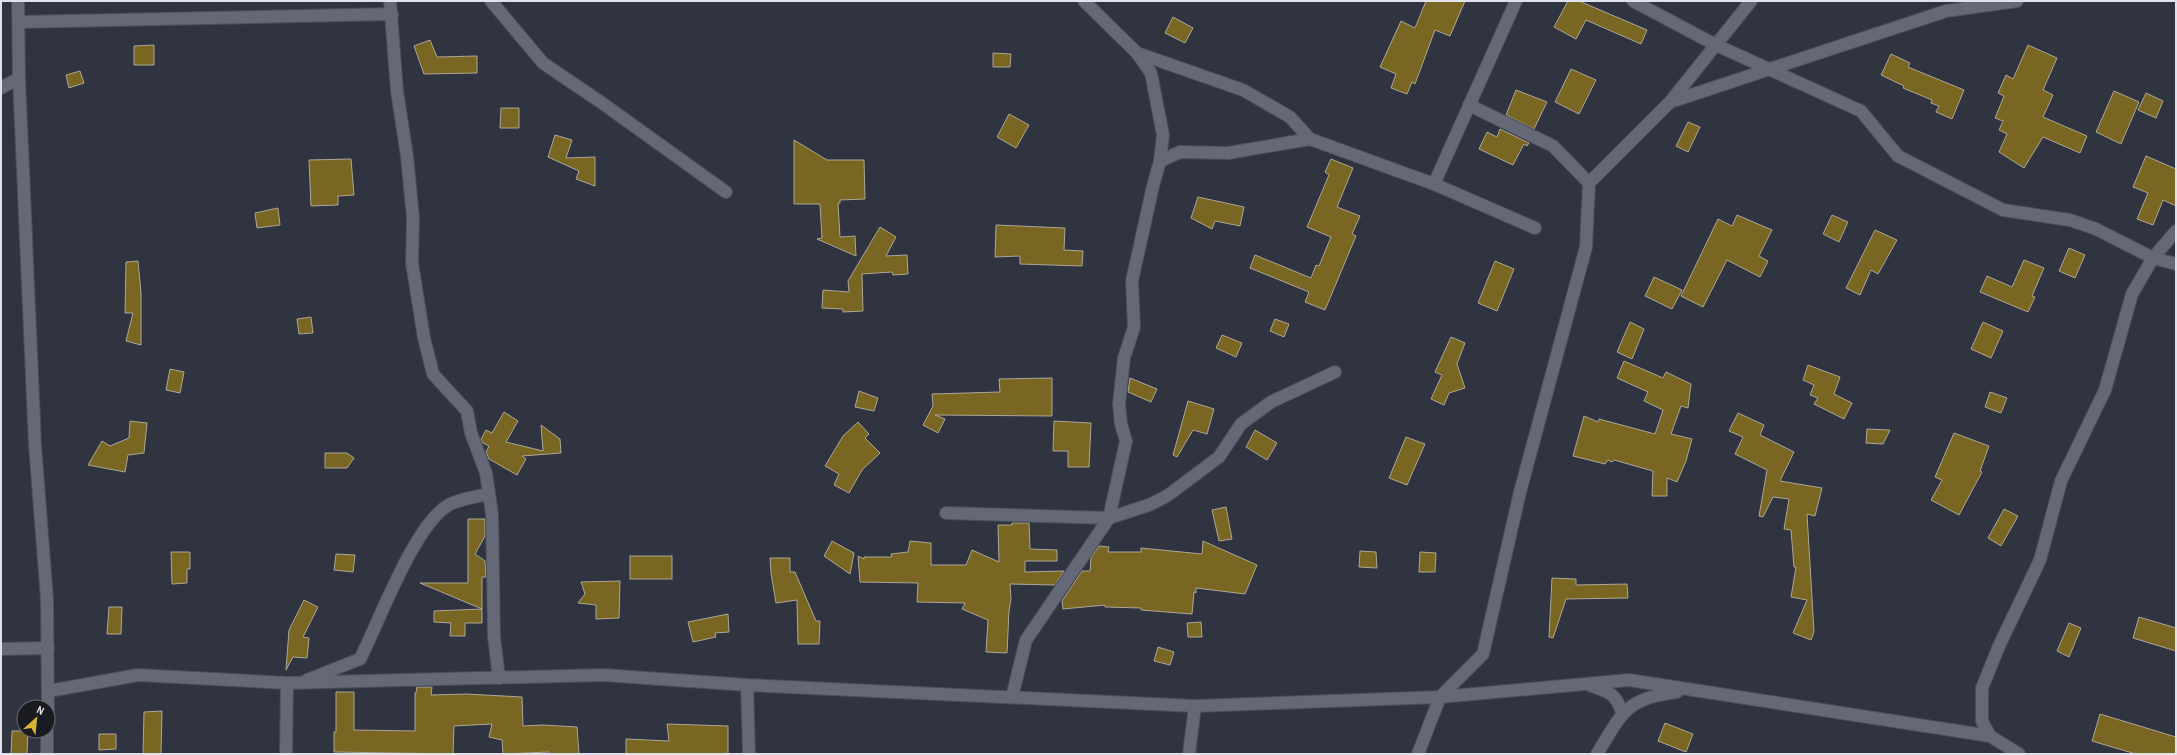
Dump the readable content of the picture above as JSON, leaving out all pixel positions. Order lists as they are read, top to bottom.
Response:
{
  "north": "top right"
}
